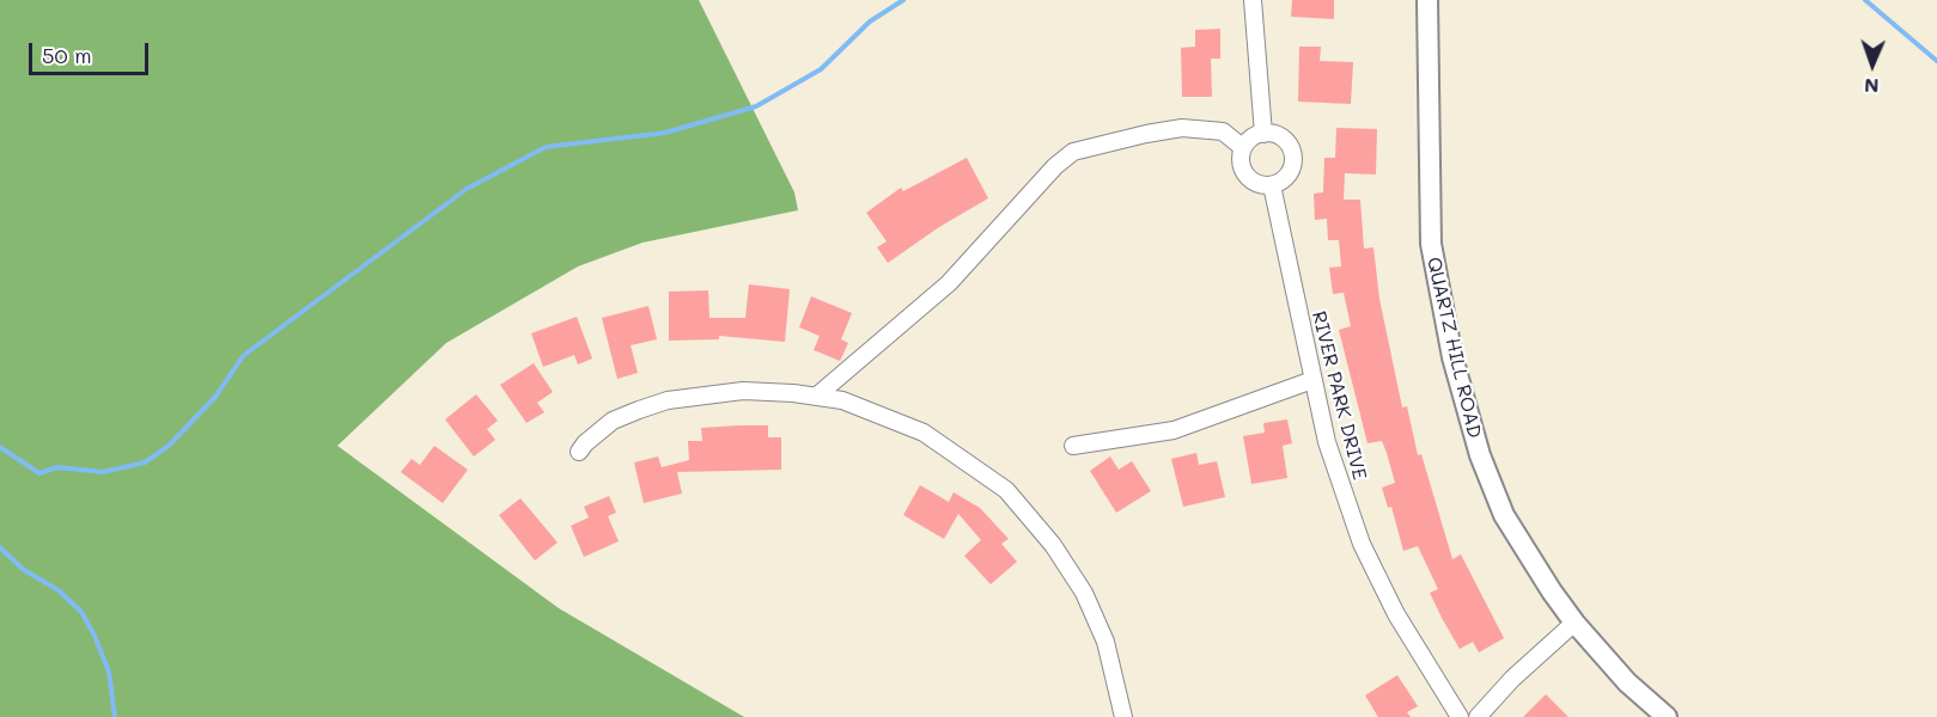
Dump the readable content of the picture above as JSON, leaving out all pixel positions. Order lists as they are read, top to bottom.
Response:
{
  "streets": {
    "street": ["QUARTZ HILL ROAD", "RIVER PARK DRIVE"]
  },
  "scale_bar": "50 m",
  "north": "bottom"
}
